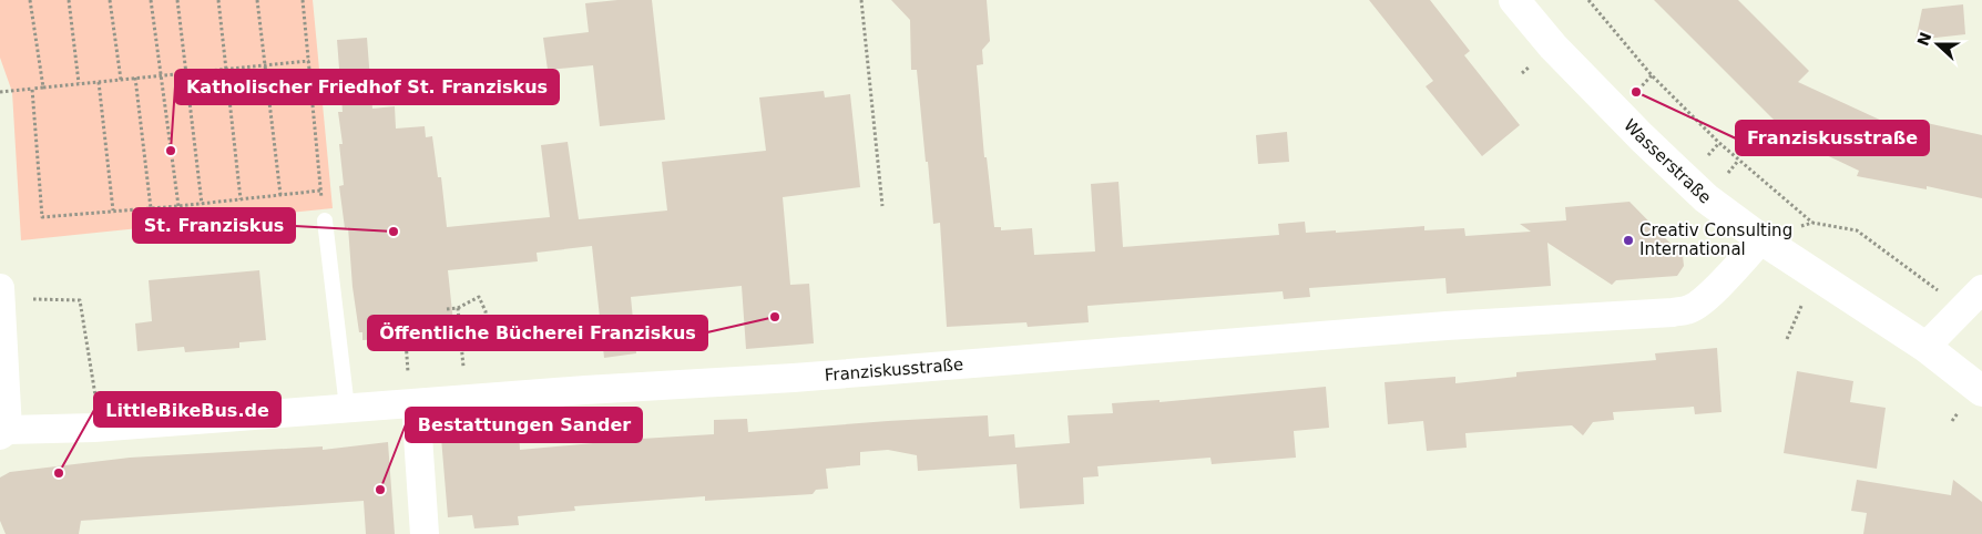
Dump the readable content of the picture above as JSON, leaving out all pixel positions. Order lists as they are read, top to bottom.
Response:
{
  "streets": {
    "main road": ["Wasserstraße"],
    "street": ["Franziskusstraße"]
  },
  "crossings": [
    ["Wasserstraße", "Franziskusstraße"]
  ],
  "places": [
    "Franziskusstraße",
    "Katholischer Friedhof St. Franziskus",
    "St. Franziskus",
    "Creativ Consulting International",
    "Öffentliche Bücherei Franziskus",
    "LittleBikeBus.de",
    "Bestattungen Sander"
  ],
  "north": "left"
}
